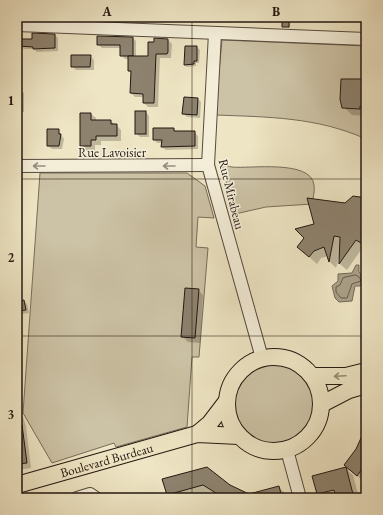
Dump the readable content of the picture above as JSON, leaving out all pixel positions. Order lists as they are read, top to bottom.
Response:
{
  "streets": {
    "main road": ["Boulevard Burdeau"],
    "street": ["Rue Lavoisier", "Rue Mirabeau"]
  },
  "crossings": [
    ["Rue Lavoisier", "Rue Mirabeau"],
    ["Rue Mirabeau", "Boulevard Burdeau"]
  ],
  "one_way": ["Rue Lavoisier"],
  "grid": {
    "columns": ["A", "B"],
    "rows": ["1", "2", "3"]
  }
}
